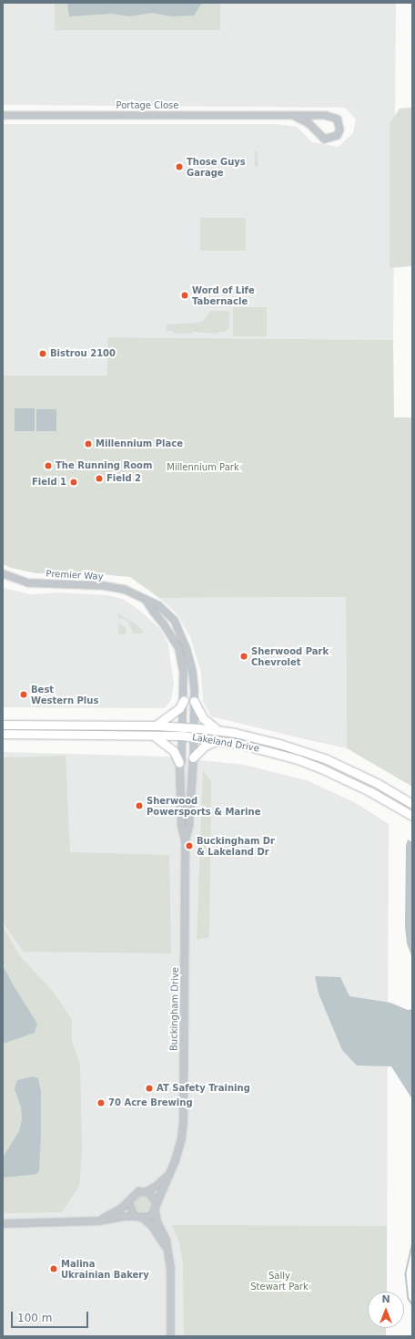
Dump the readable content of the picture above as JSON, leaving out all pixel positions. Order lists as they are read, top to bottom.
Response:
{
  "streets": {
    "main road": ["Lakeland Drive"],
    "street": ["Portage Close", "Premier Way", "Buckingham Drive"]
  },
  "crossings": [
    ["Premier Way", "Lakeland Drive"],
    ["Premier Way", "Buckingham Drive"],
    ["Lakeland Drive", "Buckingham Drive"]
  ],
  "parks": ["Millennium Park", "Sally Stewart Park"],
  "places": [
    "Those Guys Garage",
    "Word of Life Tabernacle",
    "Bistrou 2100",
    "Millennium Place",
    "The Running Room",
    "Field 2",
    "Field 1",
    "Sherwood Park Chevrolet",
    "Best Western Plus",
    "Sherwood Powersports & Marine",
    "Buckingham Dr & Lakeland Dr",
    "AT Safety Training",
    "70 Acre Brewing",
    "Malina Ukrainian Bakery"
  ],
  "scale_bar": "100 m",
  "north": "top"
}
